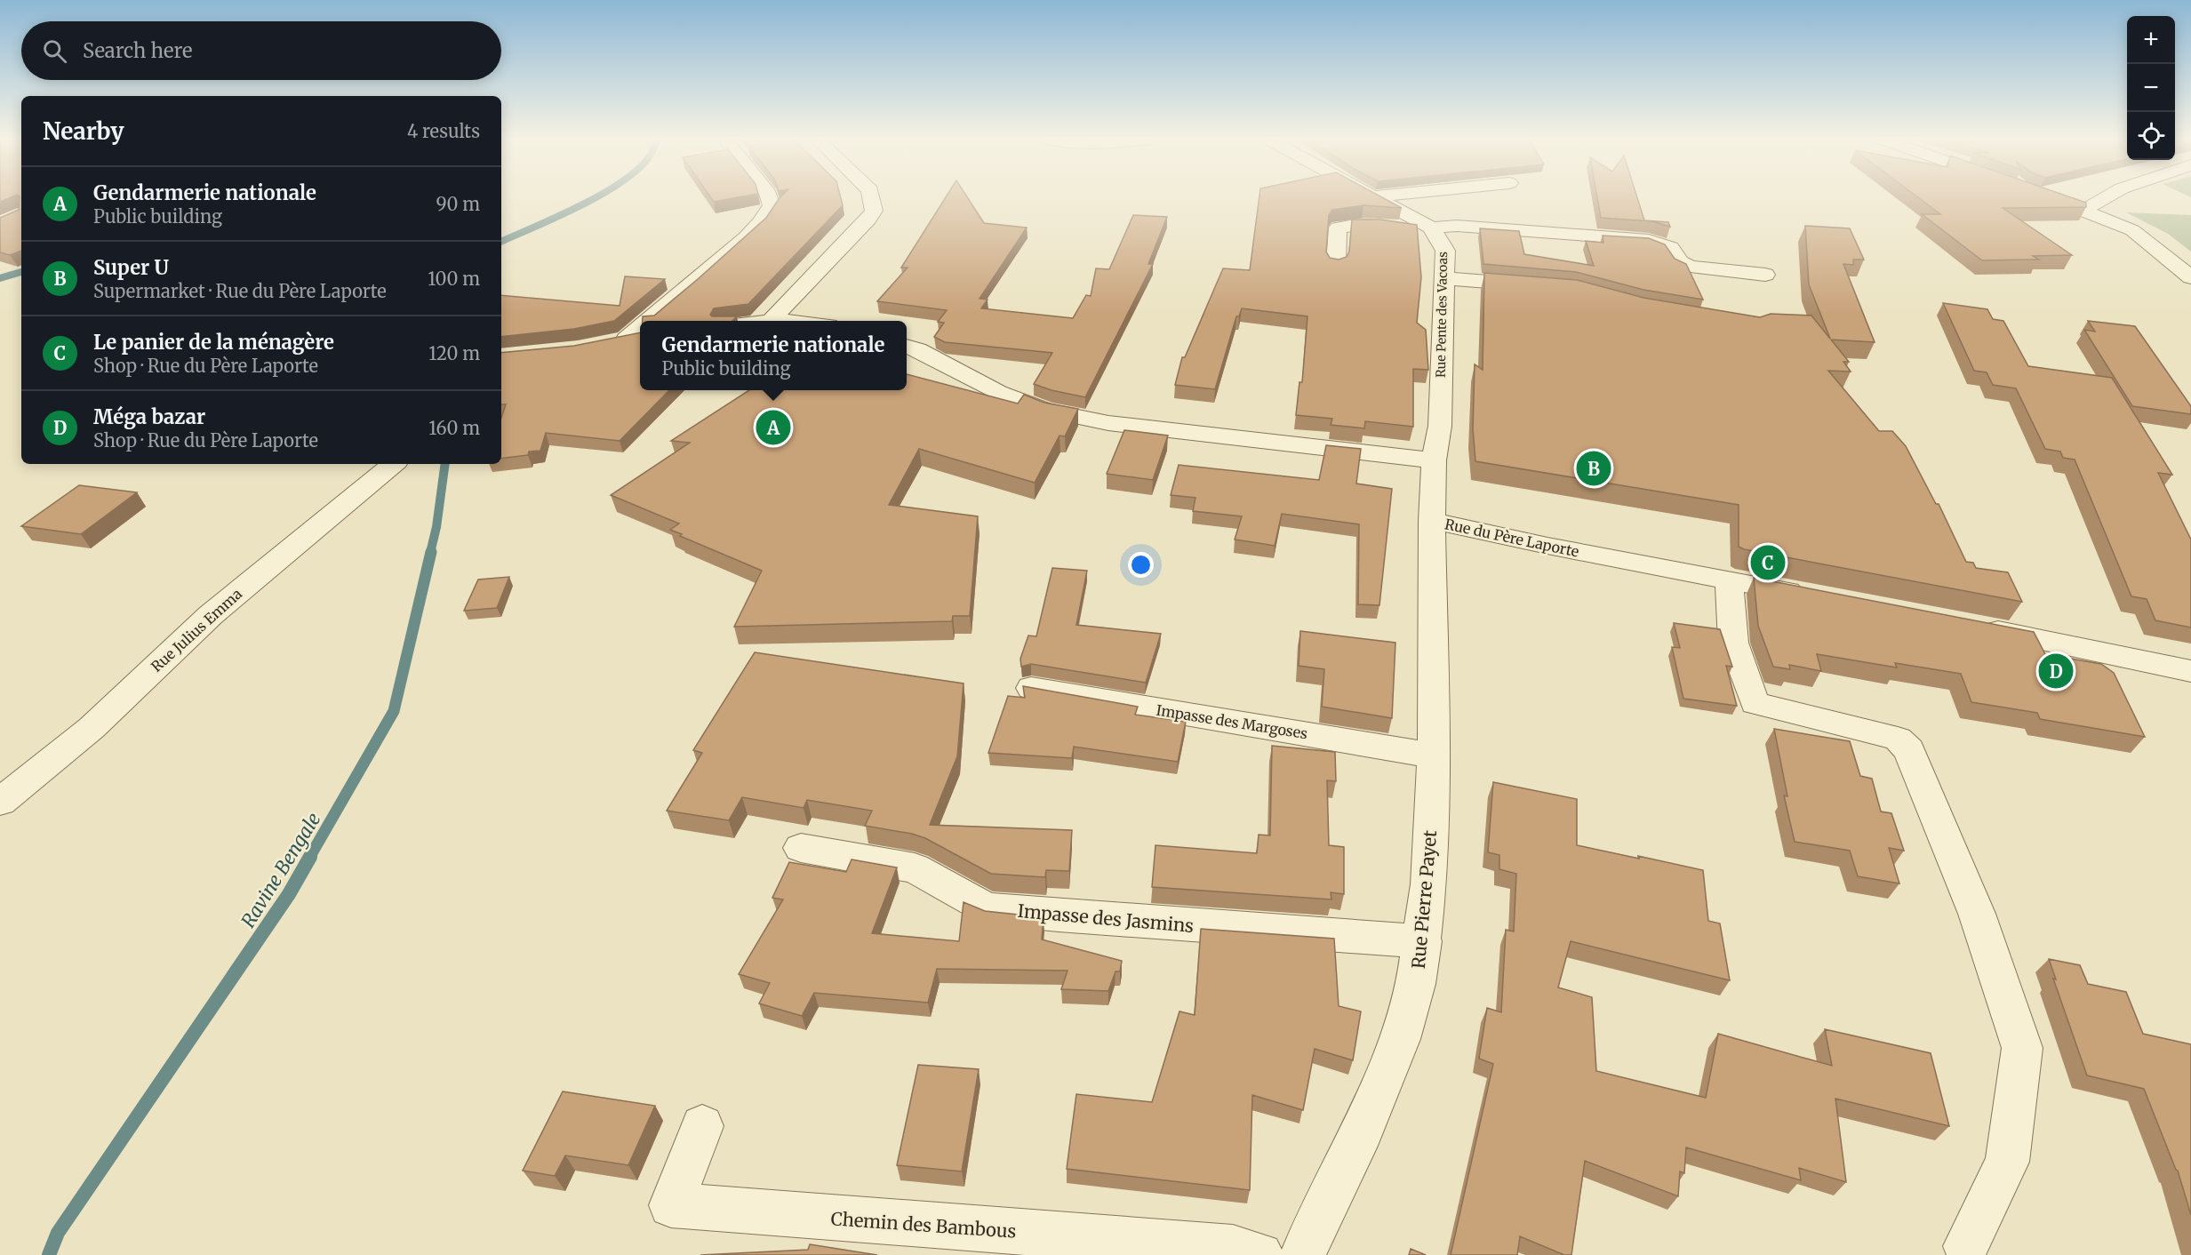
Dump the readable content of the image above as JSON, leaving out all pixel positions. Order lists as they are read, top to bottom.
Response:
{
  "streets": {
    "street": [
      "Rue Pente des Vacoas",
      "Rue du Père Laporte",
      "Rue Julius Emma",
      "Impasse des Margoses",
      "Rue Pierre Payet",
      "Impasse des Jasmins",
      "Chemin des Bambous"
    ]
  },
  "crossings": [
    ["Rue Pente des Vacoas", "Rue du Père Laporte"],
    ["Rue du Père Laporte", "Rue Pierre Payet"],
    ["Impasse des Margoses", "Rue Pierre Payet"],
    ["Rue Pierre Payet", "Impasse des Jasmins"]
  ],
  "water": ["Ravine Bengale"],
  "page": {
    "map_buttons": ["+", "−"],
    "search": "Search here",
    "heading": ["Nearby", "4 results"],
    "list": [
      {
        "mark": "A",
        "name": "Gendarmerie nationale",
        "note": "Public building",
        "value": "90 m"
      },
      {
        "mark": "B",
        "name": "Super U",
        "note": "Supermarket · Rue du Père Laporte",
        "value": "100 m"
      },
      {
        "mark": "C",
        "name": "Le panier de la ménagère",
        "note": "Shop · Rue du Père Laporte",
        "value": "120 m"
      },
      {
        "mark": "D",
        "name": "Méga bazar",
        "note": "Shop · Rue du Père Laporte",
        "value": "160 m"
      }
    ],
    "popup": ["Gendarmerie nationale", "Public building"],
    "pins": [
      "A",
      "B",
      "C",
      "D"
    ]
  }
}
